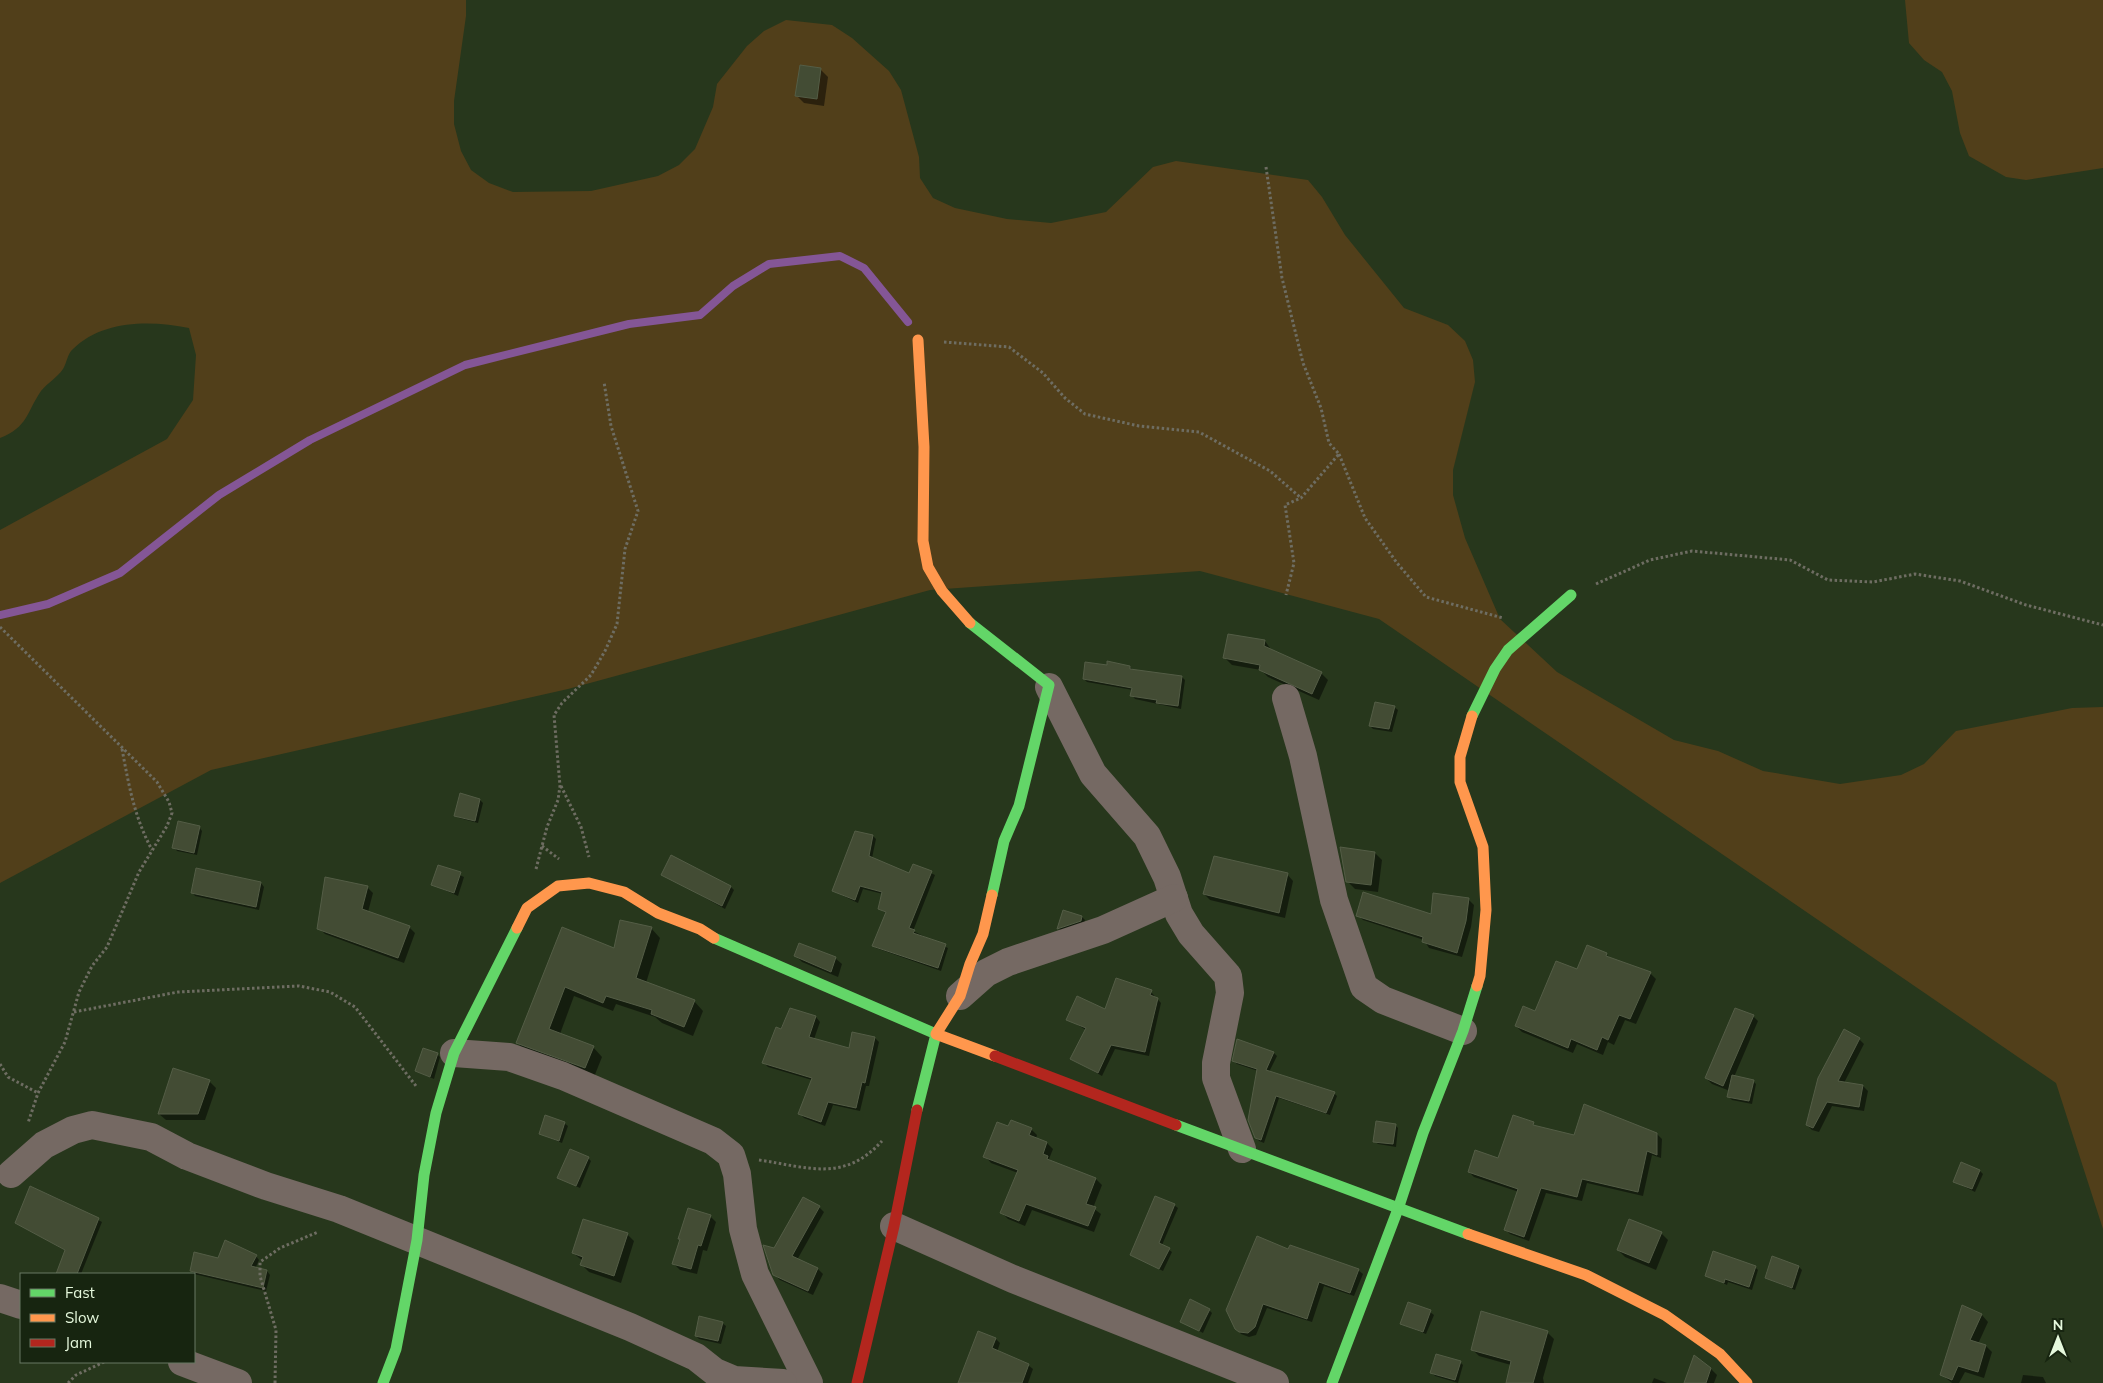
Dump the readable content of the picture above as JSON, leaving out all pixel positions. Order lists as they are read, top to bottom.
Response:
{
  "legend": ["Fast", "Slow", "Jam"],
  "north": "top"
}
